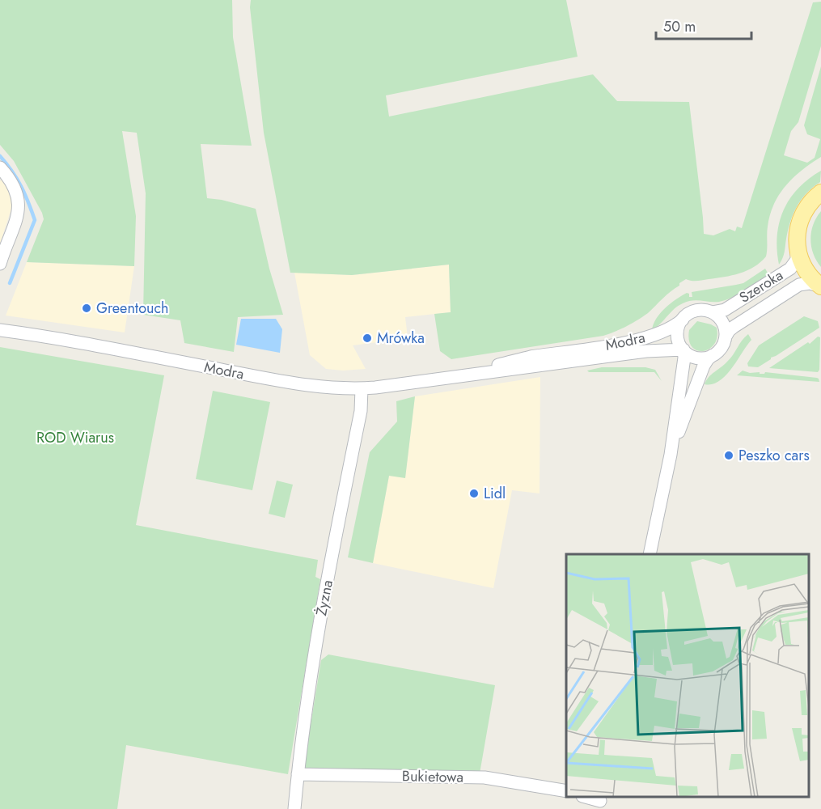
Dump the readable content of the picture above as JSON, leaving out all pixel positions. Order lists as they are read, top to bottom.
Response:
{
  "streets": {
    "street": [
      "Szeroka",
      "Modra",
      "Żyzna",
      "Bukietowa"
    ]
  },
  "crossings": [
    ["Szeroka", "Modra"],
    ["Modra", "Żyzna"],
    ["Żyzna", "Bukietowa"]
  ],
  "parks": ["ROD Wiarus"],
  "places": [
    "Greentouch",
    "Mrówka",
    "Peszko cars",
    "Lidl"
  ],
  "scale_bar": "50 m"
}
